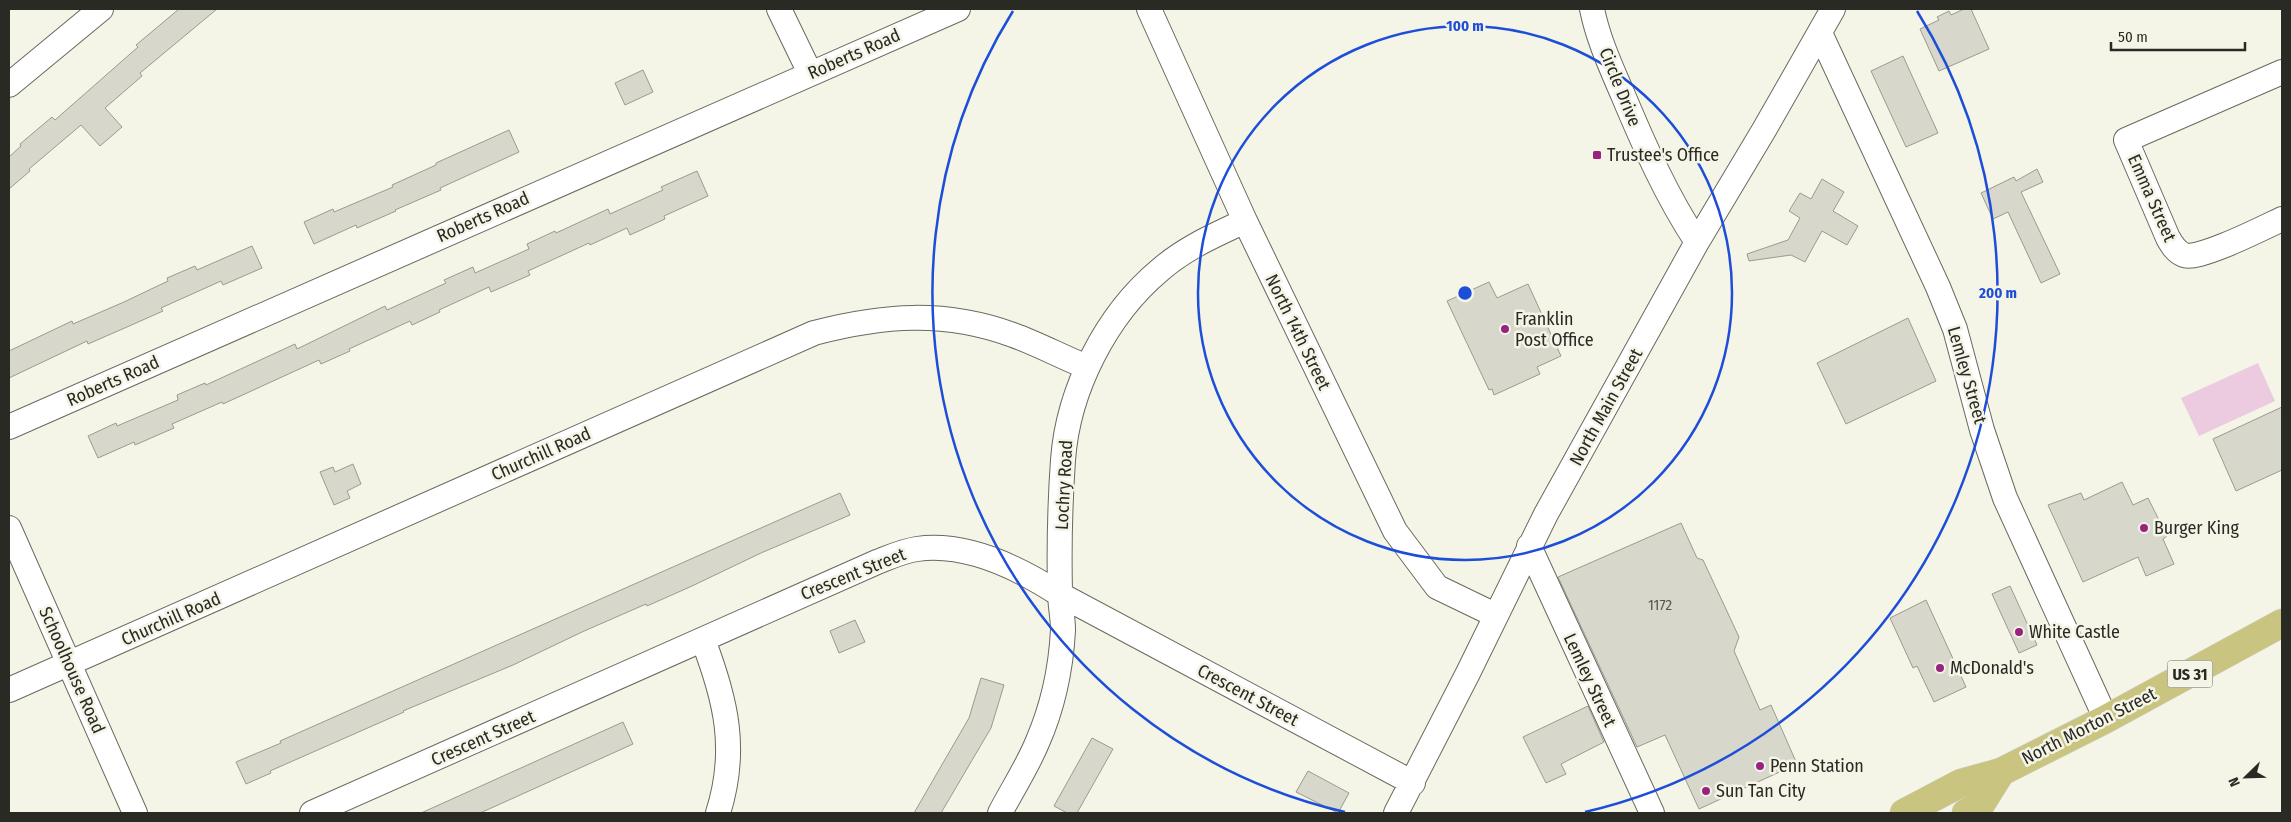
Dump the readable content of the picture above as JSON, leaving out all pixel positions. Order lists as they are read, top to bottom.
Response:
{
  "streets": {
    "main road": ["US 31", "North Morton Street"],
    "street": [
      "Roberts Road",
      "Circle Drive",
      "Emma Street",
      "North 14th Street",
      "Lemley Street",
      "North Main Street",
      "Churchill Road",
      "Lochry Road",
      "Crescent Street",
      "Schoolhouse Road"
    ]
  },
  "crossings": [
    ["Circle Drive", "North Main Street"],
    ["North 14th Street", "North Main Street"],
    ["North 14th Street", "Lochry Road"],
    ["Lemley Street", "North Main Street"],
    ["Lemley Street", "North Morton Street"],
    ["North Main Street", "Crescent Street"],
    ["Churchill Road", "Lochry Road"],
    ["Churchill Road", "Schoolhouse Road"],
    ["Lochry Road", "Crescent Street"]
  ],
  "places": {
    "transit": ["Trustee's Office"],
    "other": [
      "Franklin Post Office",
      "Burger King",
      "White Castle",
      "McDonald's",
      "Penn Station",
      "Sun Tan City"
    ]
  },
  "house_numbers": ["1172"],
  "scale_bar": "50 m",
  "north": "bottom left",
  "rings": ["100 m", "200 m"]
}
